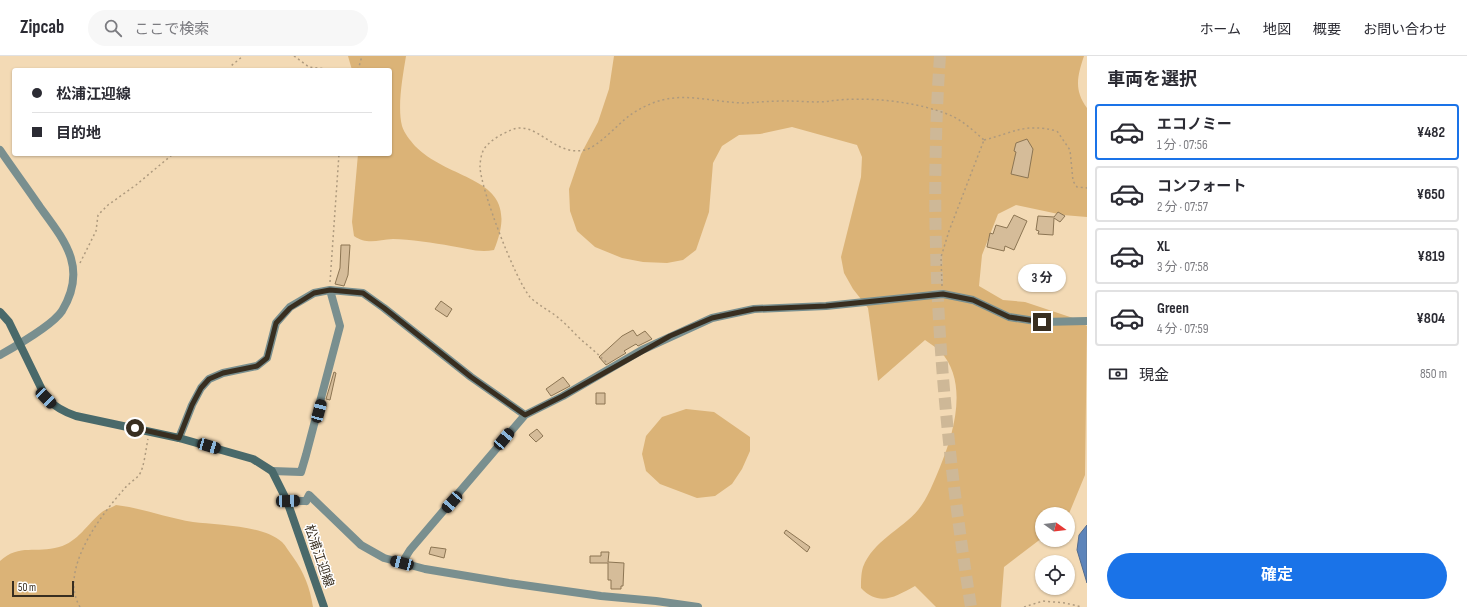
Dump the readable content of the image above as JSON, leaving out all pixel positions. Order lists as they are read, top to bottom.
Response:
{
  "streets": {
    "main road": ["松浦江迎線"]
  },
  "scale_bar": "50 m",
  "north": "right",
  "page": {
    "header": "Zipcab",
    "search": "ここで検索",
    "nav": [
      "ホーム",
      "地図",
      "概要",
      "お問い合わせ"
    ],
    "heading": "車両を選択",
    "banner": ["松浦江迎線", "目的地"],
    "list": [
      {
        "name": "エコノミー",
        "note": "1 分 · 07:56",
        "value": "¥482"
      },
      {
        "name": "コンフォート",
        "note": "2 分 · 07:57",
        "value": "¥650"
      },
      {
        "name": "XL",
        "note": "3 分 · 07:58",
        "value": "¥819"
      },
      {
        "name": "Green",
        "note": "4 分 · 07:59",
        "value": "¥804"
      }
    ],
    "bubble": "3 分",
    "pay": ["現金", "850 m"],
    "buttons": "確定",
    "scale": "50 m"
  }
}
